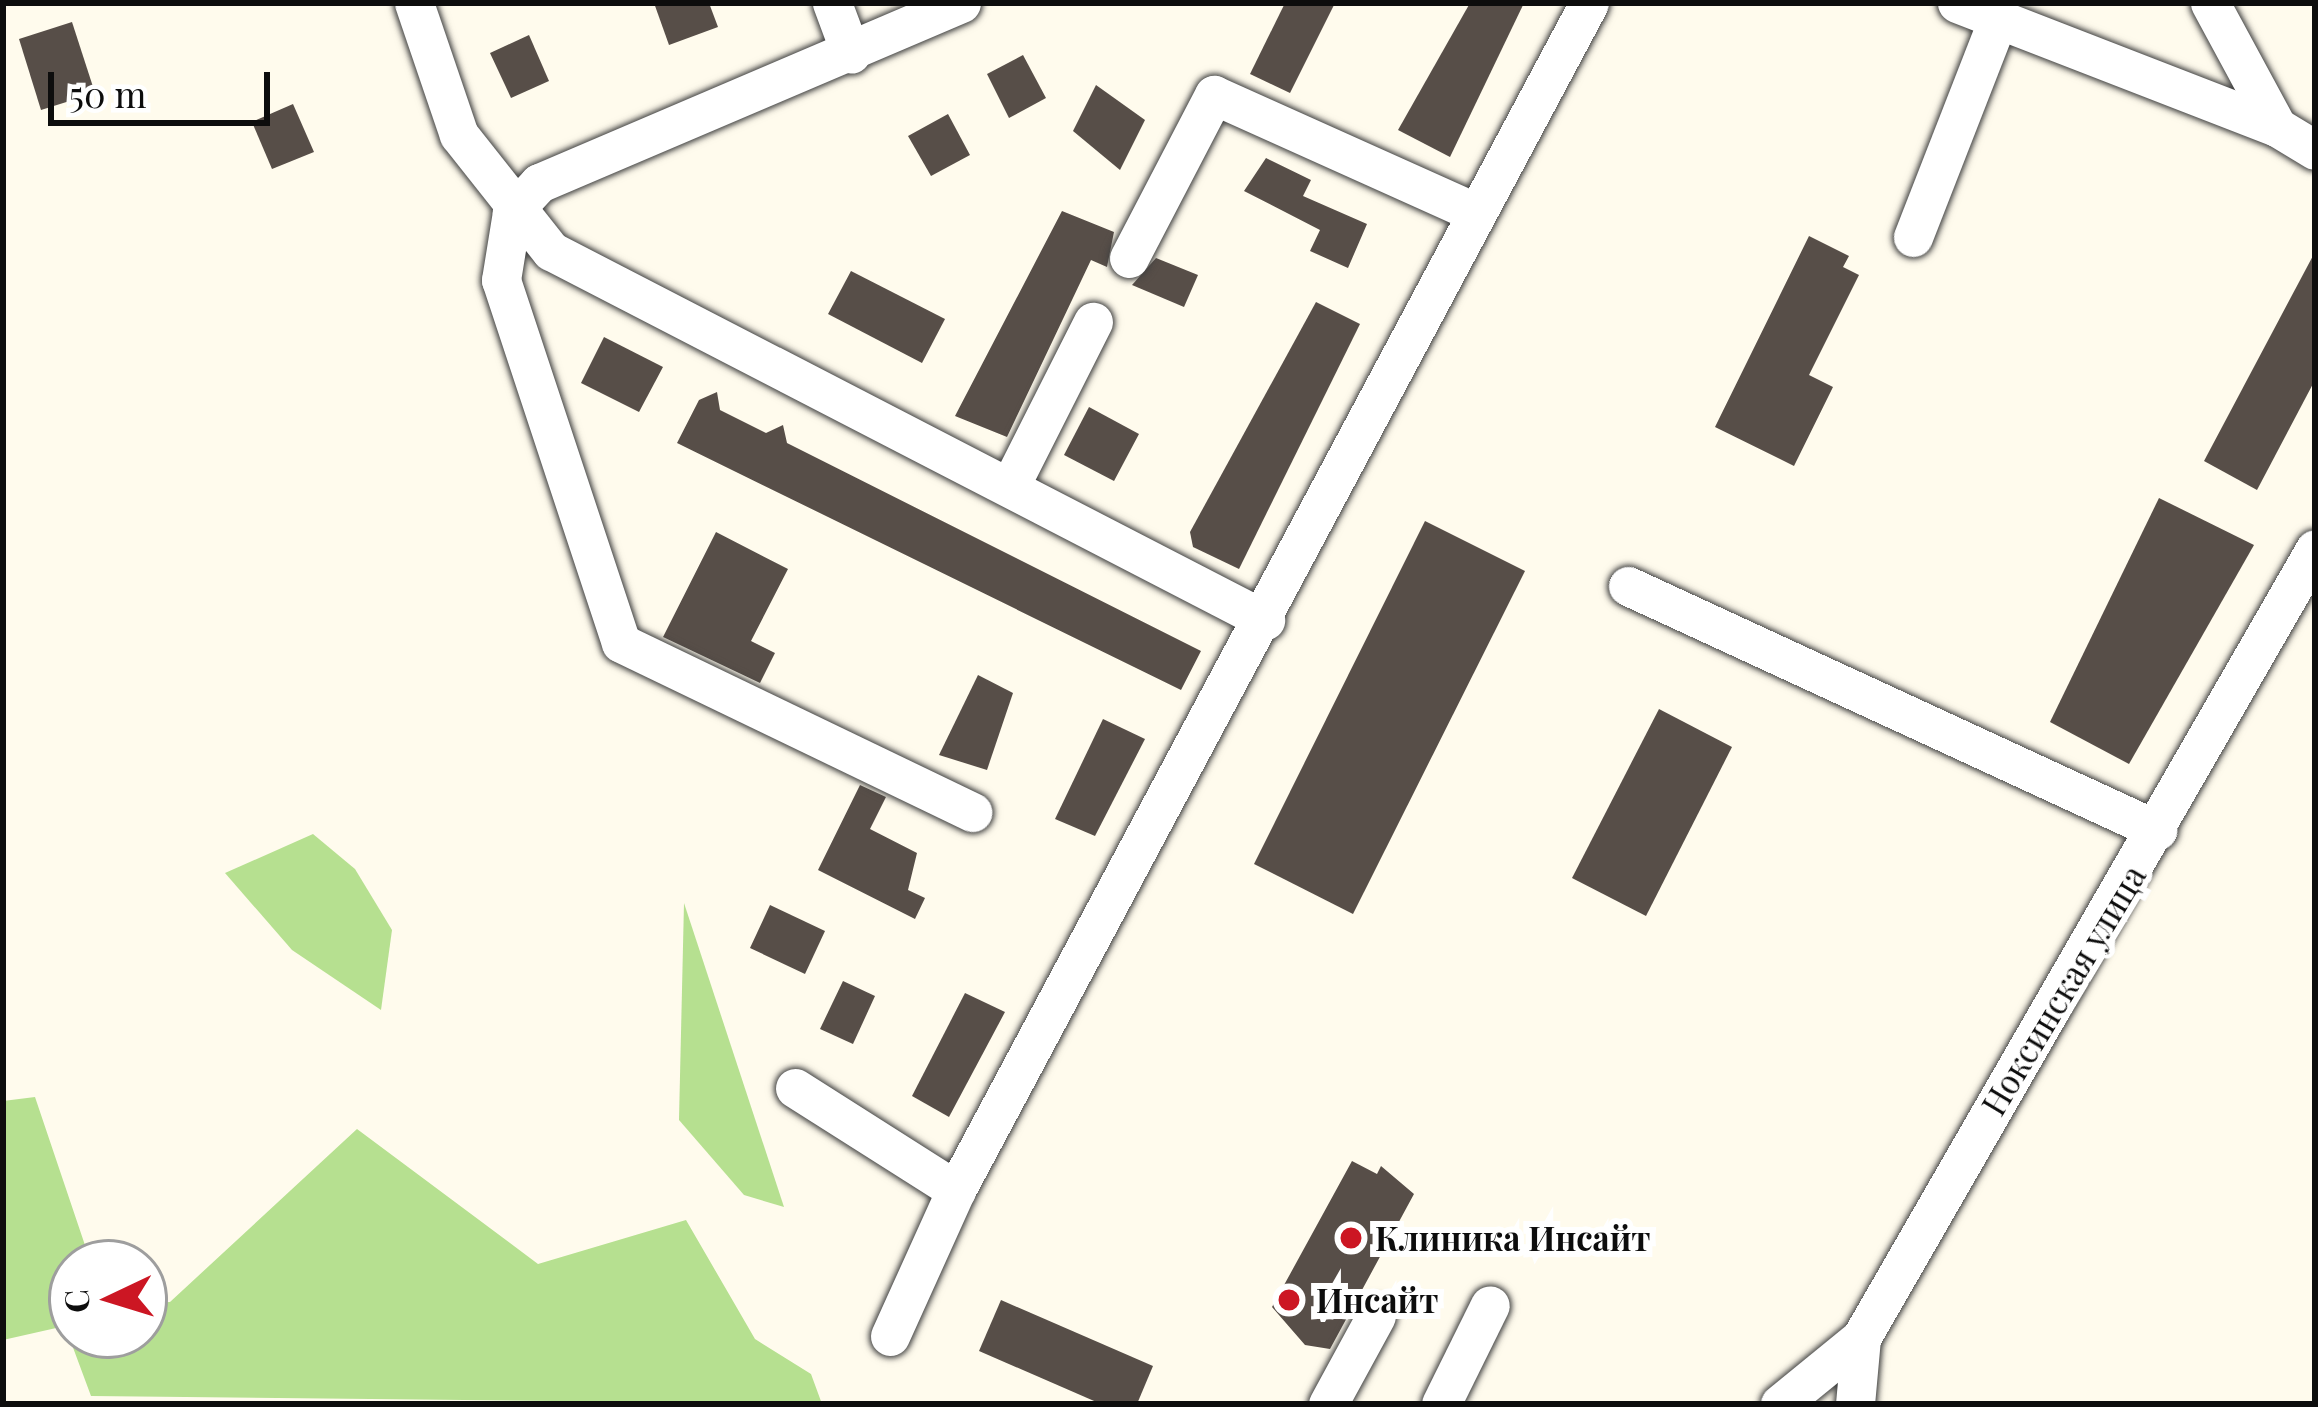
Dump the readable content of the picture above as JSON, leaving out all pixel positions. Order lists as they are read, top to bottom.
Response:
{
  "streets": {
    "street": ["Ноксинская улица"]
  },
  "places": ["Клиника Инсайт", "Инсайт"],
  "scale_bar": "50 m",
  "north": "left"
}
